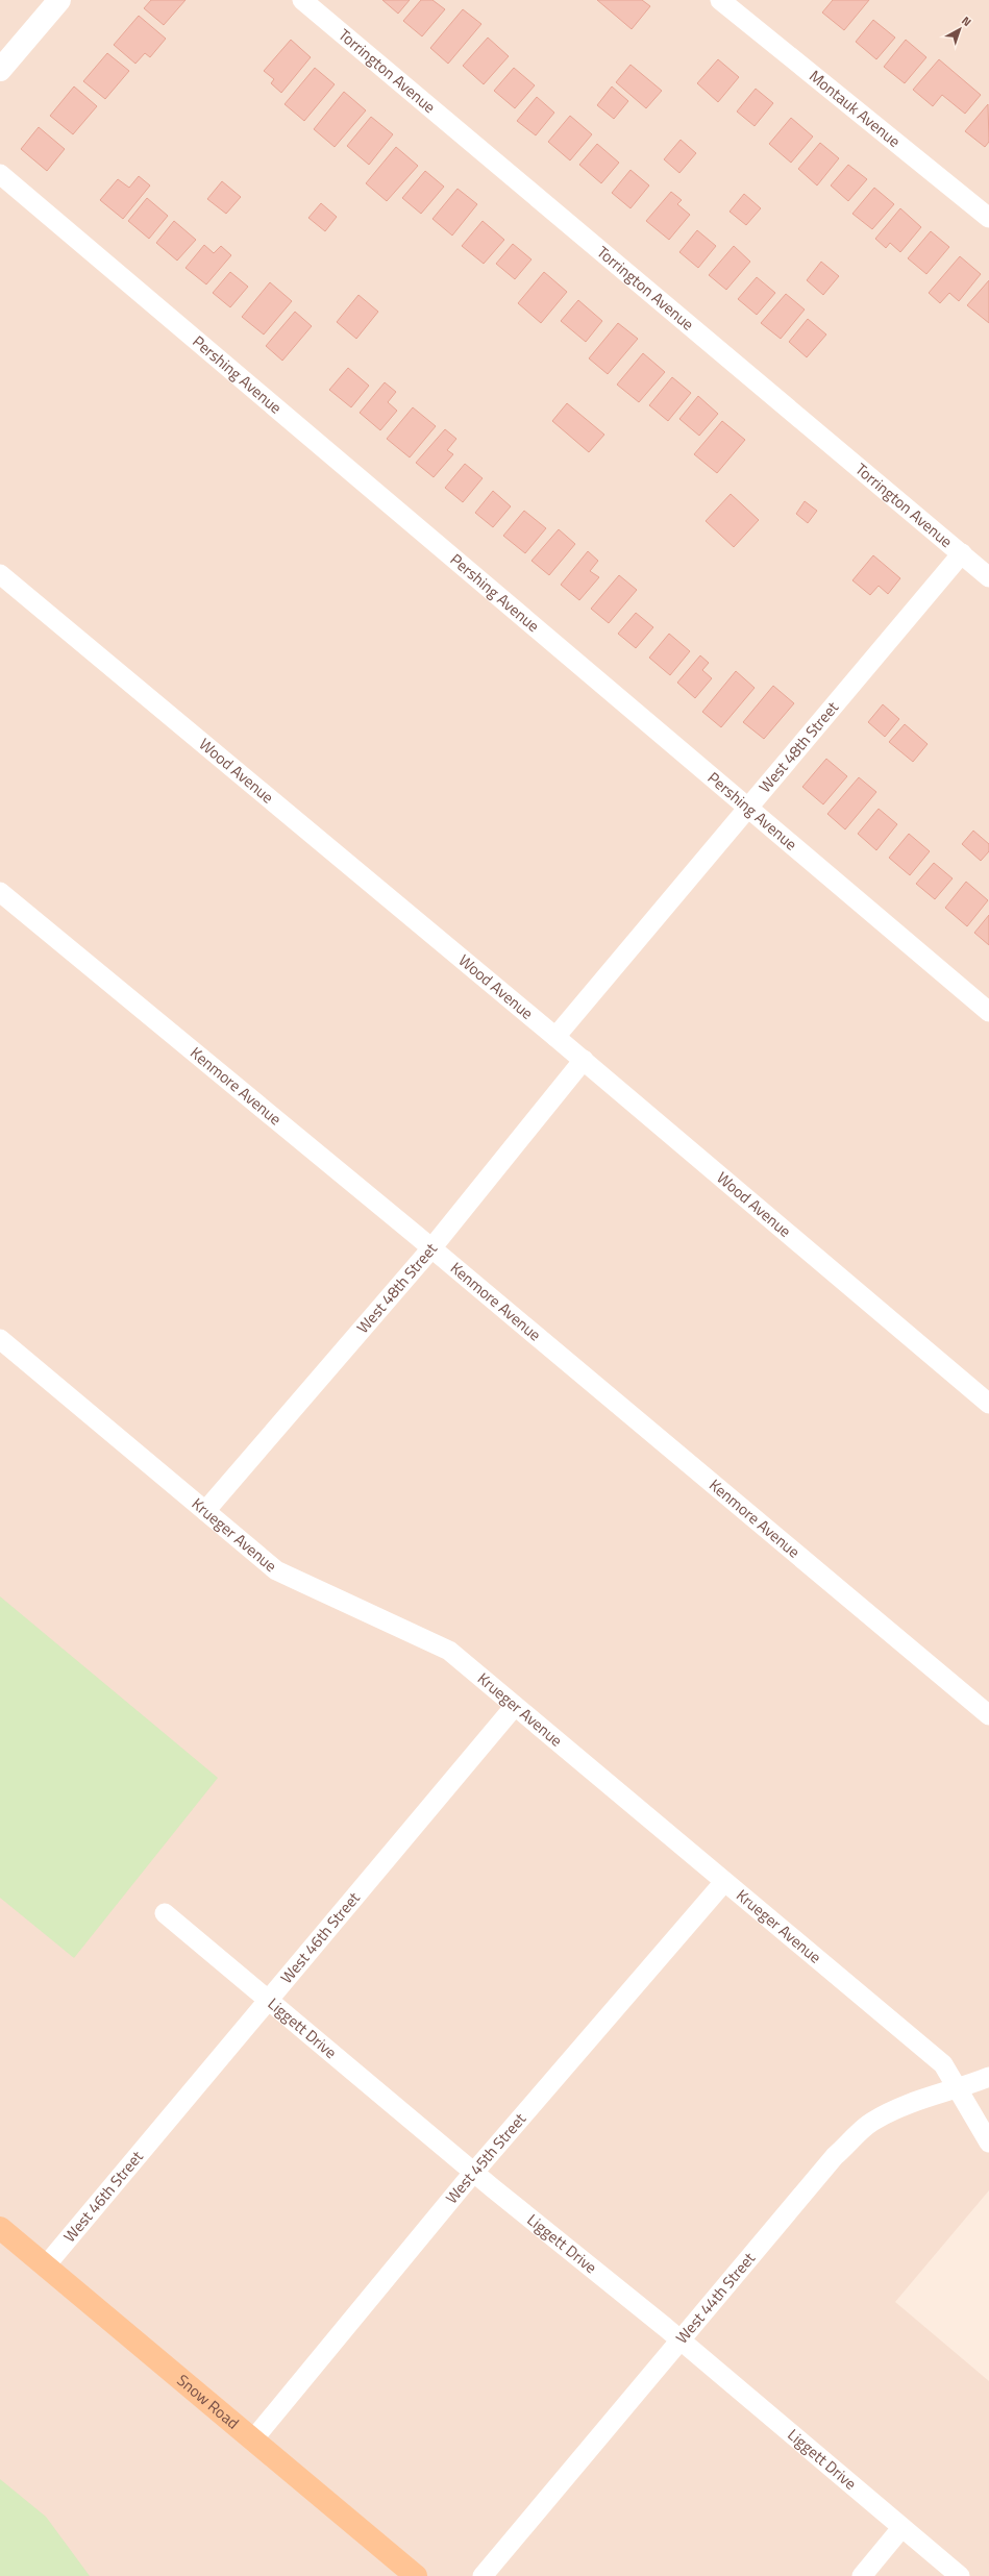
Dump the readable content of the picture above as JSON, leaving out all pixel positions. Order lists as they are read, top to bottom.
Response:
{
  "streets": {
    "main road": ["Snow Road"],
    "street": [
      "Torrington Avenue",
      "Montauk Avenue",
      "Pershing Avenue",
      "West 48th Street",
      "Wood Avenue",
      "Kenmore Avenue",
      "Krueger Avenue",
      "West 46th Street",
      "Liggett Drive",
      "West 45th Street",
      "West 44th Street"
    ]
  },
  "crossings": [
    ["Torrington Avenue", "West 48th Street"],
    ["Pershing Avenue", "West 48th Street"],
    ["West 48th Street", "Wood Avenue"],
    ["West 48th Street", "Kenmore Avenue"],
    ["West 48th Street", "Krueger Avenue"],
    ["Krueger Avenue", "West 46th Street"],
    ["Krueger Avenue", "West 45th Street"],
    ["Krueger Avenue", "West 44th Street"],
    ["West 46th Street", "Liggett Drive"],
    ["West 46th Street", "Snow Road"],
    ["Liggett Drive", "West 45th Street"],
    ["Liggett Drive", "West 44th Street"],
    ["West 45th Street", "Snow Road"]
  ],
  "north": "top right"
}
